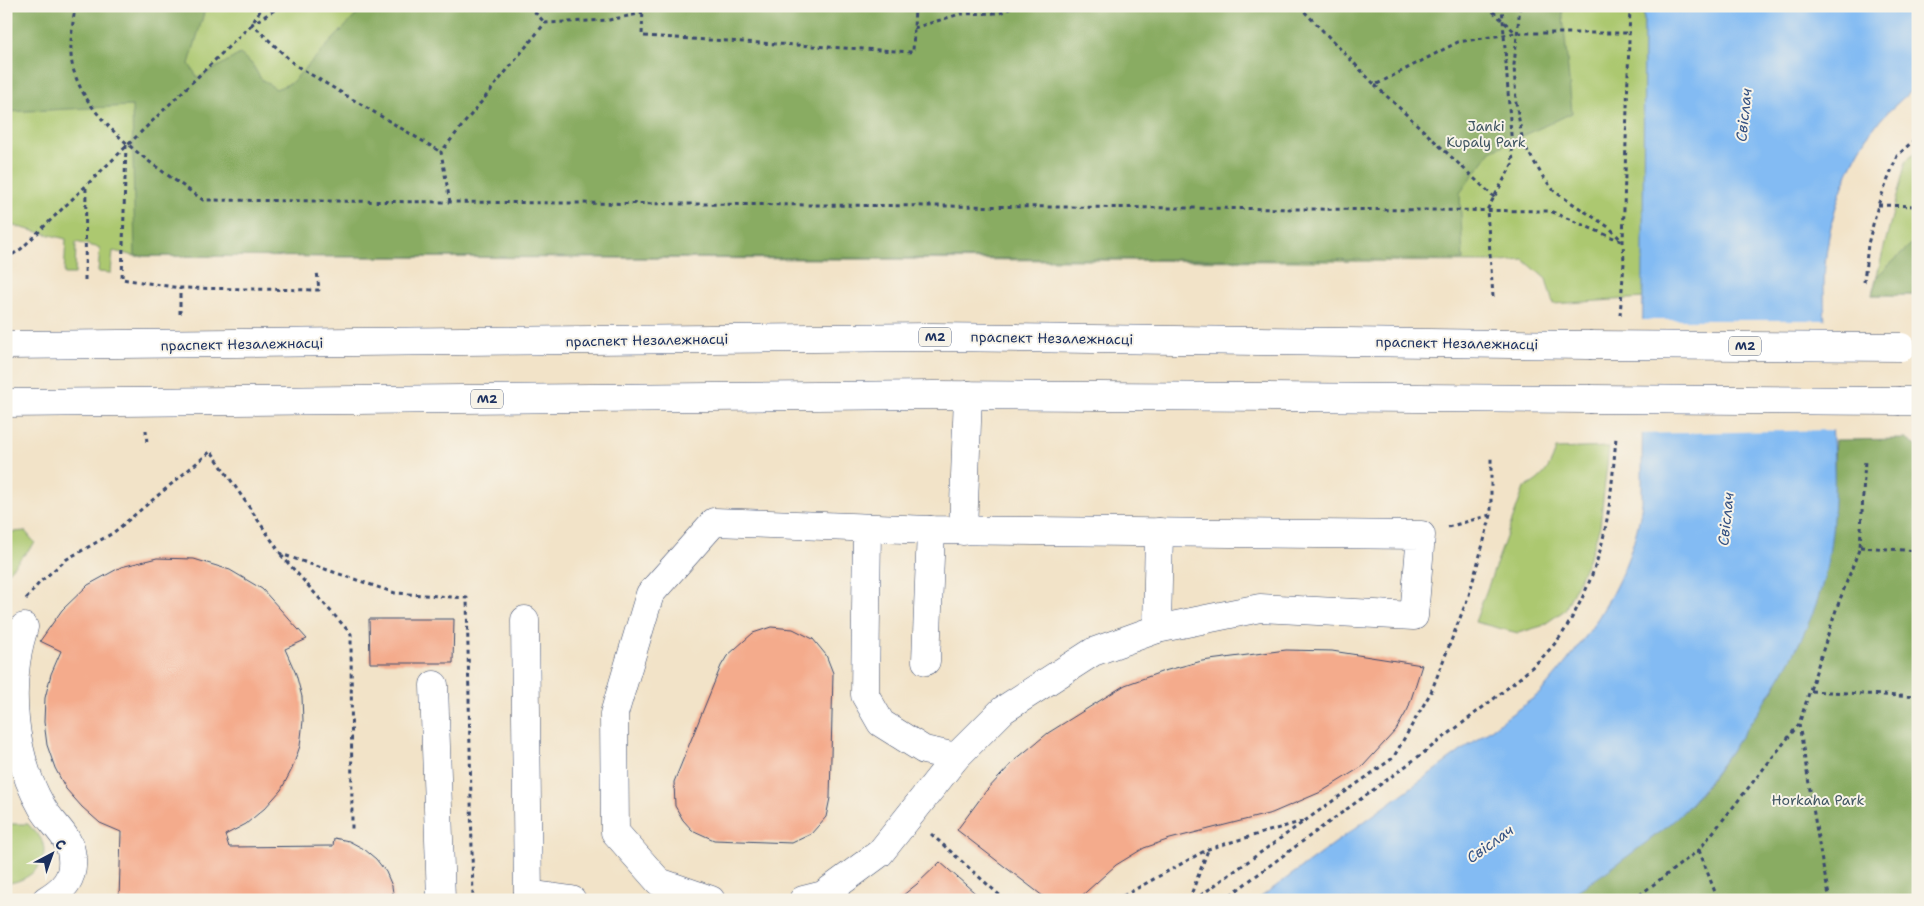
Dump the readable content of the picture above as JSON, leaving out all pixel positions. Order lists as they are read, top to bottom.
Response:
{
  "streets": {
    "main road": ["М2", "праспект Незалежнасці"]
  },
  "water": ["Свіслач"],
  "parks": ["Janki Kupaly Park", "Horkaha Park"],
  "north": "top right"
}
